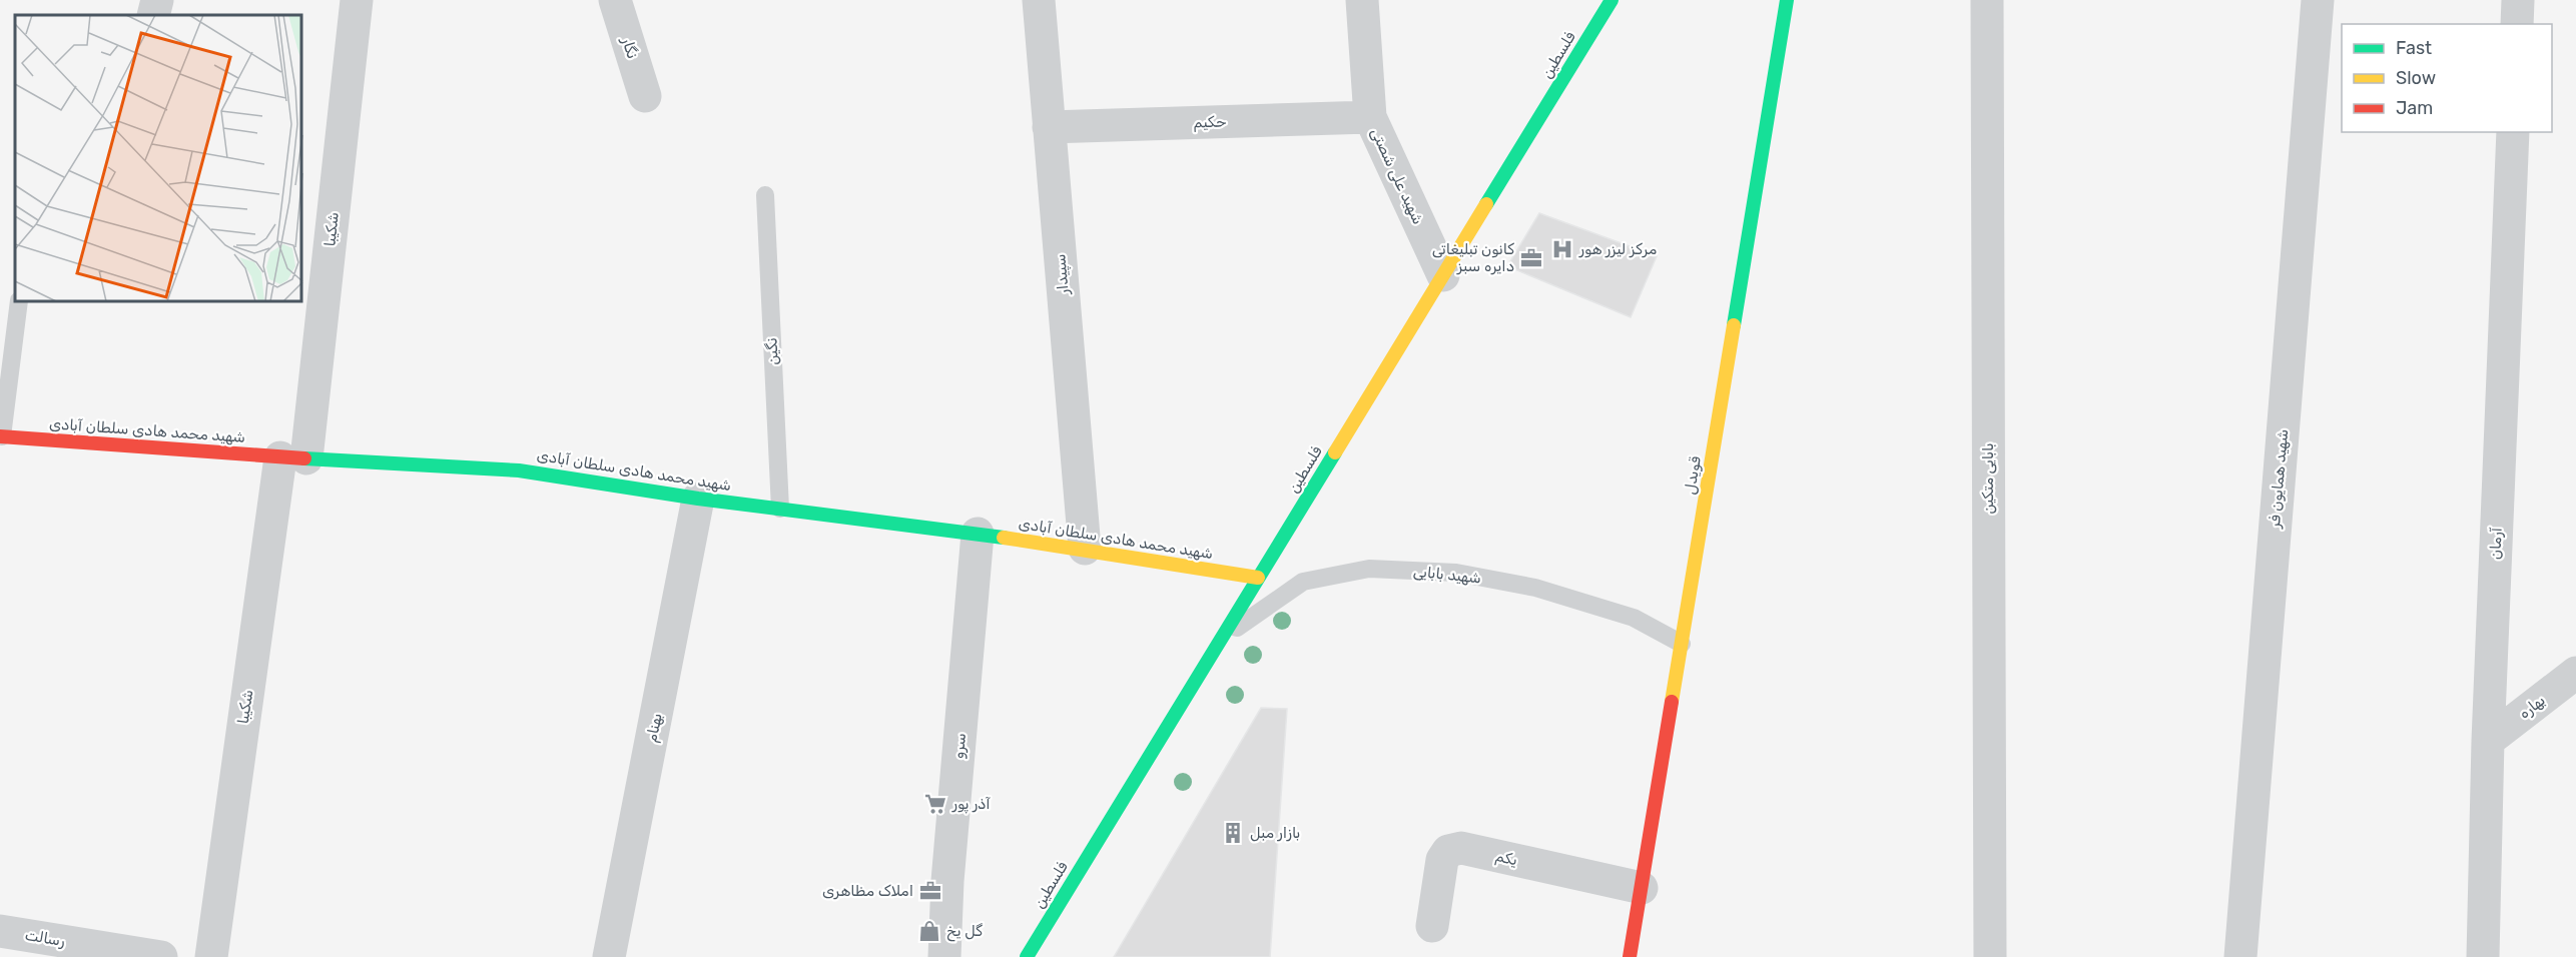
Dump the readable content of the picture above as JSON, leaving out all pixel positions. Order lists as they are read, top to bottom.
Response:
{
  "streets": {
    "street": [
      "نگار",
      "فلسطین",
      "حکیم",
      "شهید علی شصتی",
      "شکیبا",
      "سپیدار",
      "شهید محمد هادی سلطان آبادی",
      "قویدل",
      "بابایی متکین",
      "شهید همایون فر",
      "آرمان",
      "بهاره",
      "بهنام",
      "سرو",
      "یکم",
      "رسالت"
    ],
    "lane": ["نگین", "شهید بابایی"]
  },
  "crossings": [
    ["فلسطین", "شهید علی شصتی"],
    ["فلسطین", "شهید محمد هادی سلطان آبادی"],
    ["فلسطین", "شهید بابایی"],
    ["حکیم", "شهید علی شصتی"],
    ["حکیم", "سپیدار"],
    ["شکیبا", "شهید محمد هادی سلطان آبادی"],
    ["سپیدار", "شهید محمد هادی سلطان آبادی"],
    ["نگین", "شهید محمد هادی سلطان آبادی"],
    ["شهید محمد هادی سلطان آبادی", "بهنام"],
    ["شهید محمد هادی سلطان آبادی", "سرو"],
    ["قویدل", "شهید بابایی"],
    ["قویدل", "یکم"],
    ["آرمان", "بهاره"]
  ],
  "places": {
    "hospital": ["مرکز لیزر هور"],
    "office": ["کانون تبلیغاتی دایره سبز", "املاک مظاهری"],
    "supermarket": ["آذر پور"],
    "building": ["بازار مبل"],
    "shop": ["گل یخ"]
  },
  "legend": ["Fast", "Slow", "Jam"]
}
